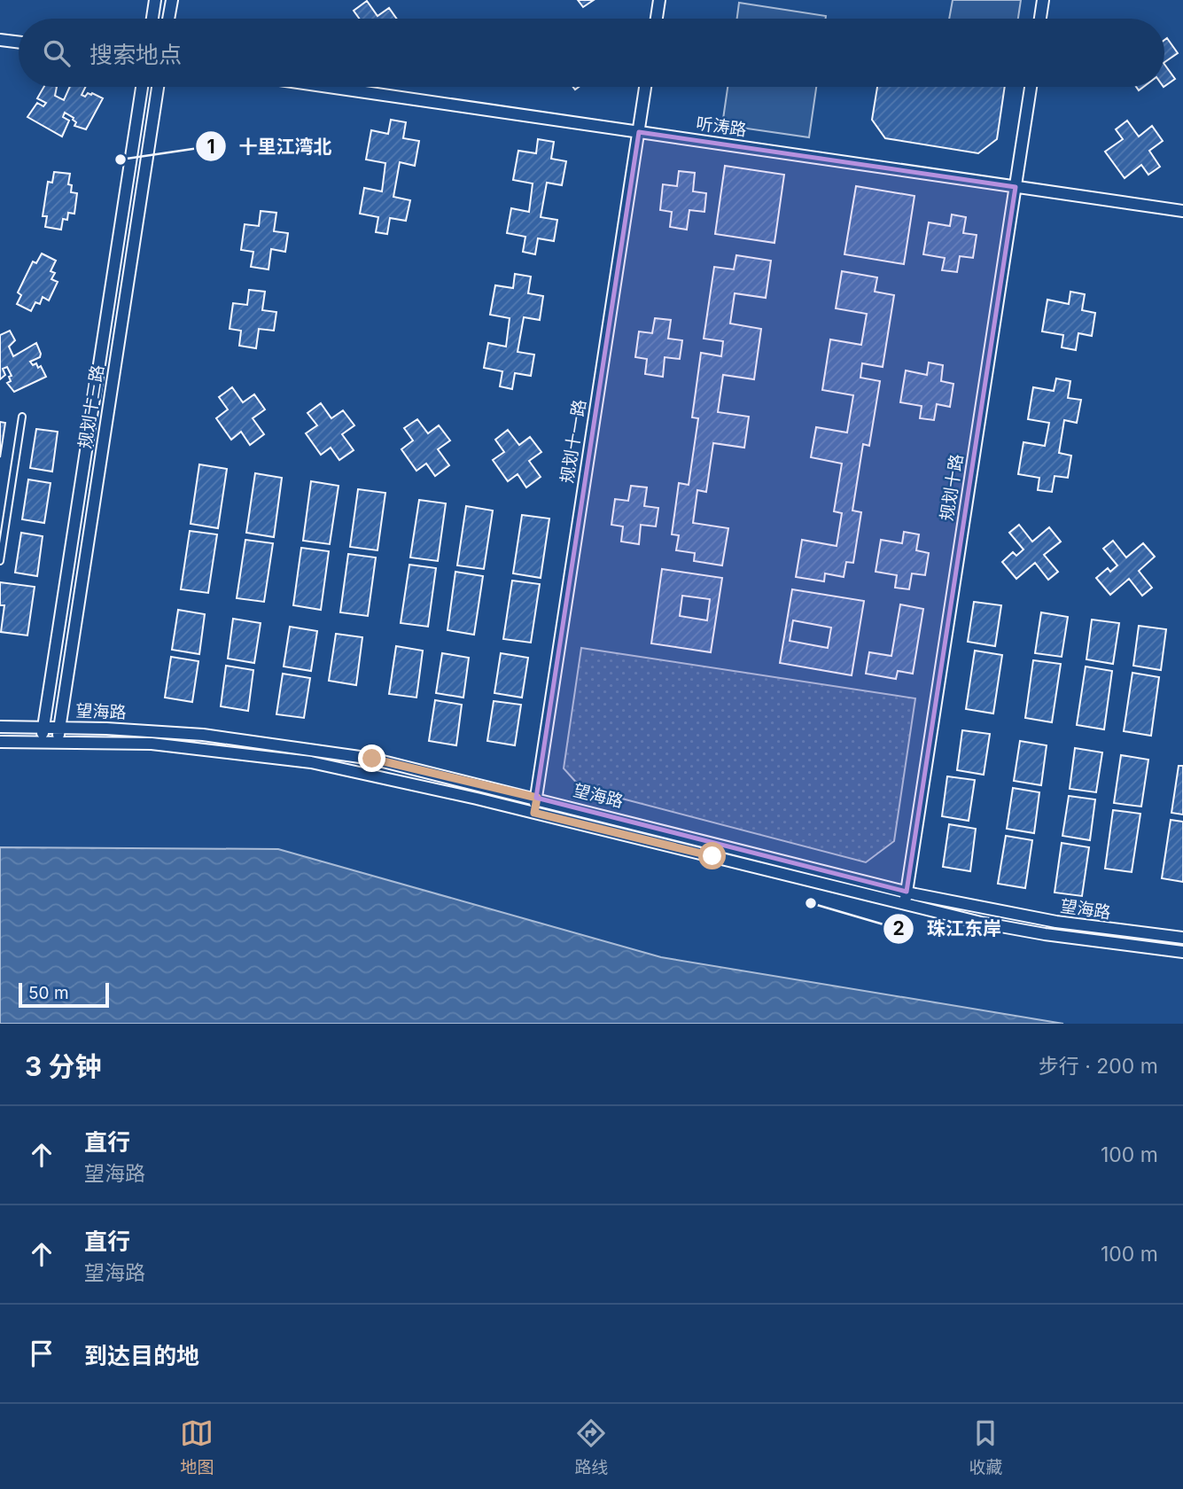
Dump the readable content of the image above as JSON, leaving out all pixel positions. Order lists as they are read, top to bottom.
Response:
{
  "streets": {
    "street": [
      "听涛路",
      "规划十三路",
      "规划十一路",
      "规划十路",
      "望海路"
    ]
  },
  "crossings": [
    ["听涛路", "规划十一路"],
    ["听涛路", "规划十路"],
    ["规划十三路", "望海路"],
    ["规划十一路", "望海路"],
    ["规划十路", "望海路"]
  ],
  "places": ["十里江湾北", "珠江东岸"],
  "scale_bar": "50 m",
  "page": {
    "search": "搜索地点",
    "scale": "50 m",
    "heading": ["3 分钟", "步行 · 200 m"],
    "list": [
      ["直行", "望海路", "100 m"],
      ["直行", "望海路", "100 m"],
      "到达目的地"
    ],
    "nav": ["地图", "路线", "收藏"]
  }
}
